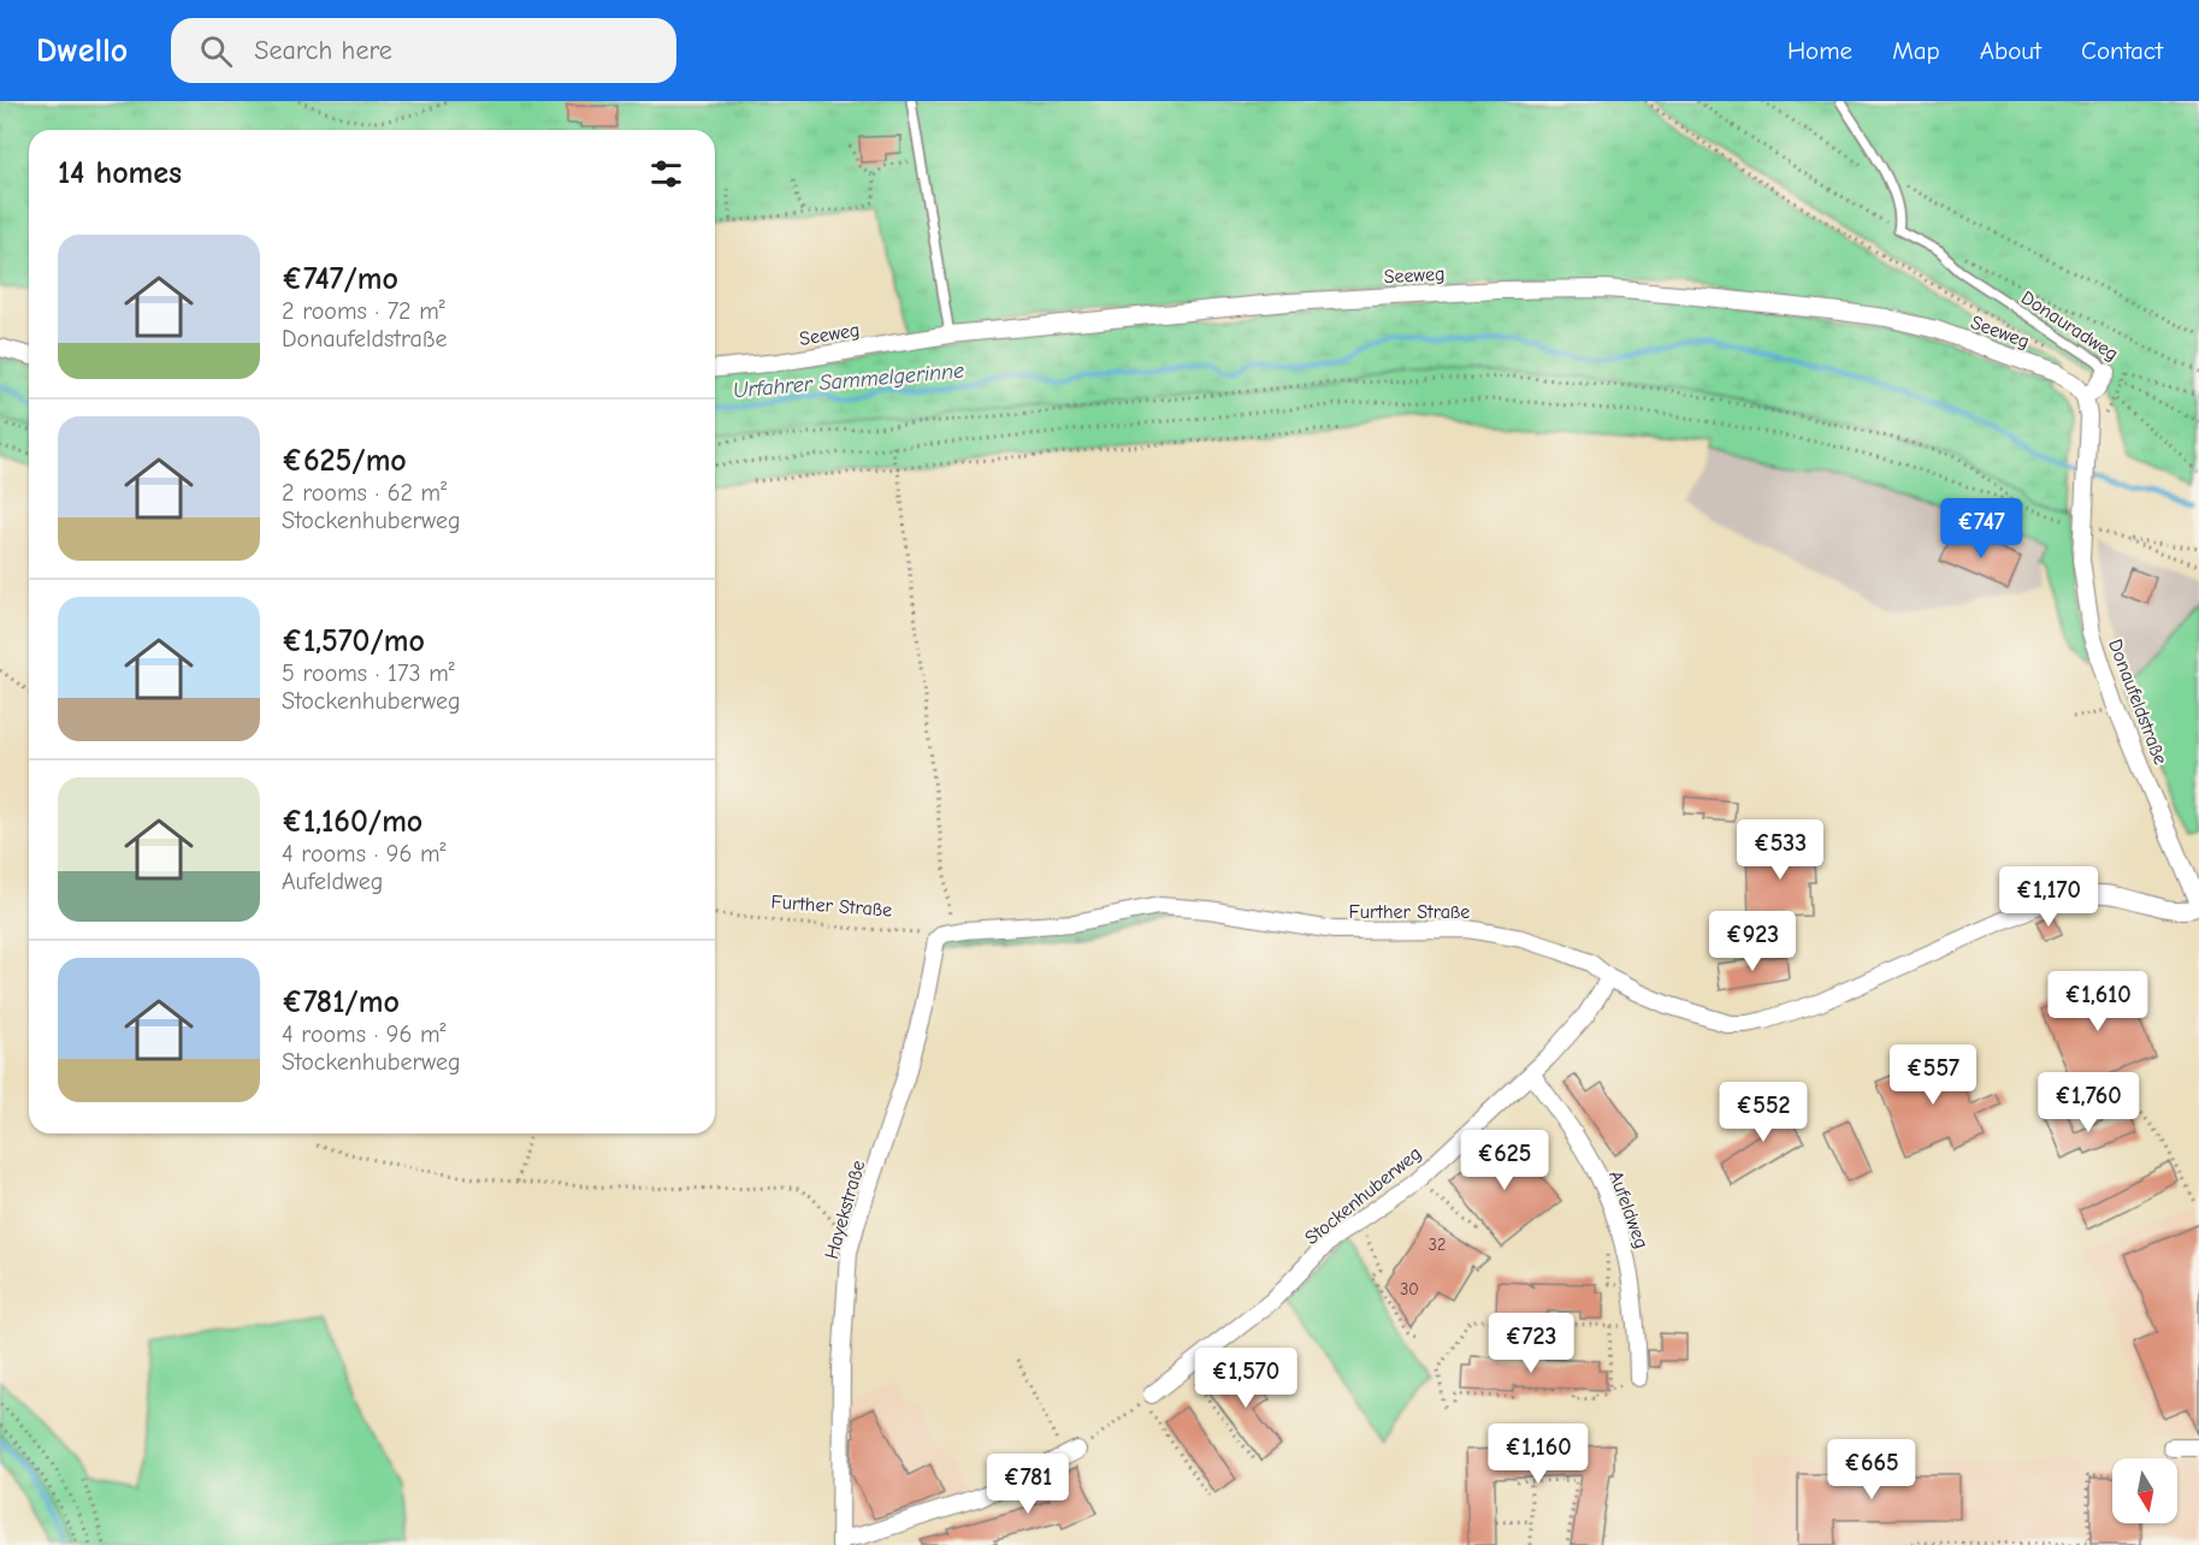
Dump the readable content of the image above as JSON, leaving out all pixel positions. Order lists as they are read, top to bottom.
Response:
{
  "streets": {
    "street": [
      "Seeweg",
      "Donaufeldstraße",
      "Further Straße",
      "Stockenhuberweg",
      "Hayekstraße",
      "Aufeldweg"
    ],
    "lane": ["Donauradweg"]
  },
  "crossings": [
    ["Seeweg", "Donauradweg"],
    ["Donaufeldstraße", "Further Straße"],
    ["Further Straße", "Stockenhuberweg"],
    ["Further Straße", "Hayekstraße"],
    ["Stockenhuberweg", "Aufeldweg"]
  ],
  "water": ["Urfahrer Sammelgerinne"],
  "house_numbers": ["32", "30"],
  "north": "bottom",
  "page": {
    "header": "Dwello",
    "search": "Search here",
    "nav": [
      "Home",
      "Map",
      "About",
      "Contact"
    ],
    "heading": "14 homes",
    "list": [
      {
        "name": "€747/mo",
        "note": "2 rooms · 72 m² · Donaufeldstraße"
      },
      {
        "name": "€625/mo",
        "note": "2 rooms · 62 m² · Stockenhuberweg"
      },
      {
        "name": "€1,570/mo",
        "note": "5 rooms · 173 m² · Stockenhuberweg"
      },
      {
        "name": "€1,160/mo",
        "note": "4 rooms · 96 m² · Aufeldweg"
      },
      {
        "name": "€781/mo",
        "note": "4 rooms · 96 m² · Stockenhuberweg"
      }
    ],
    "price": [
      "€747",
      "€533",
      "€1,170",
      "€923",
      "€1,610",
      "€557",
      "€1,760",
      "€552",
      "€625",
      "€723",
      "€1,570",
      "€1,160",
      "€665",
      "€781"
    ]
  }
}
